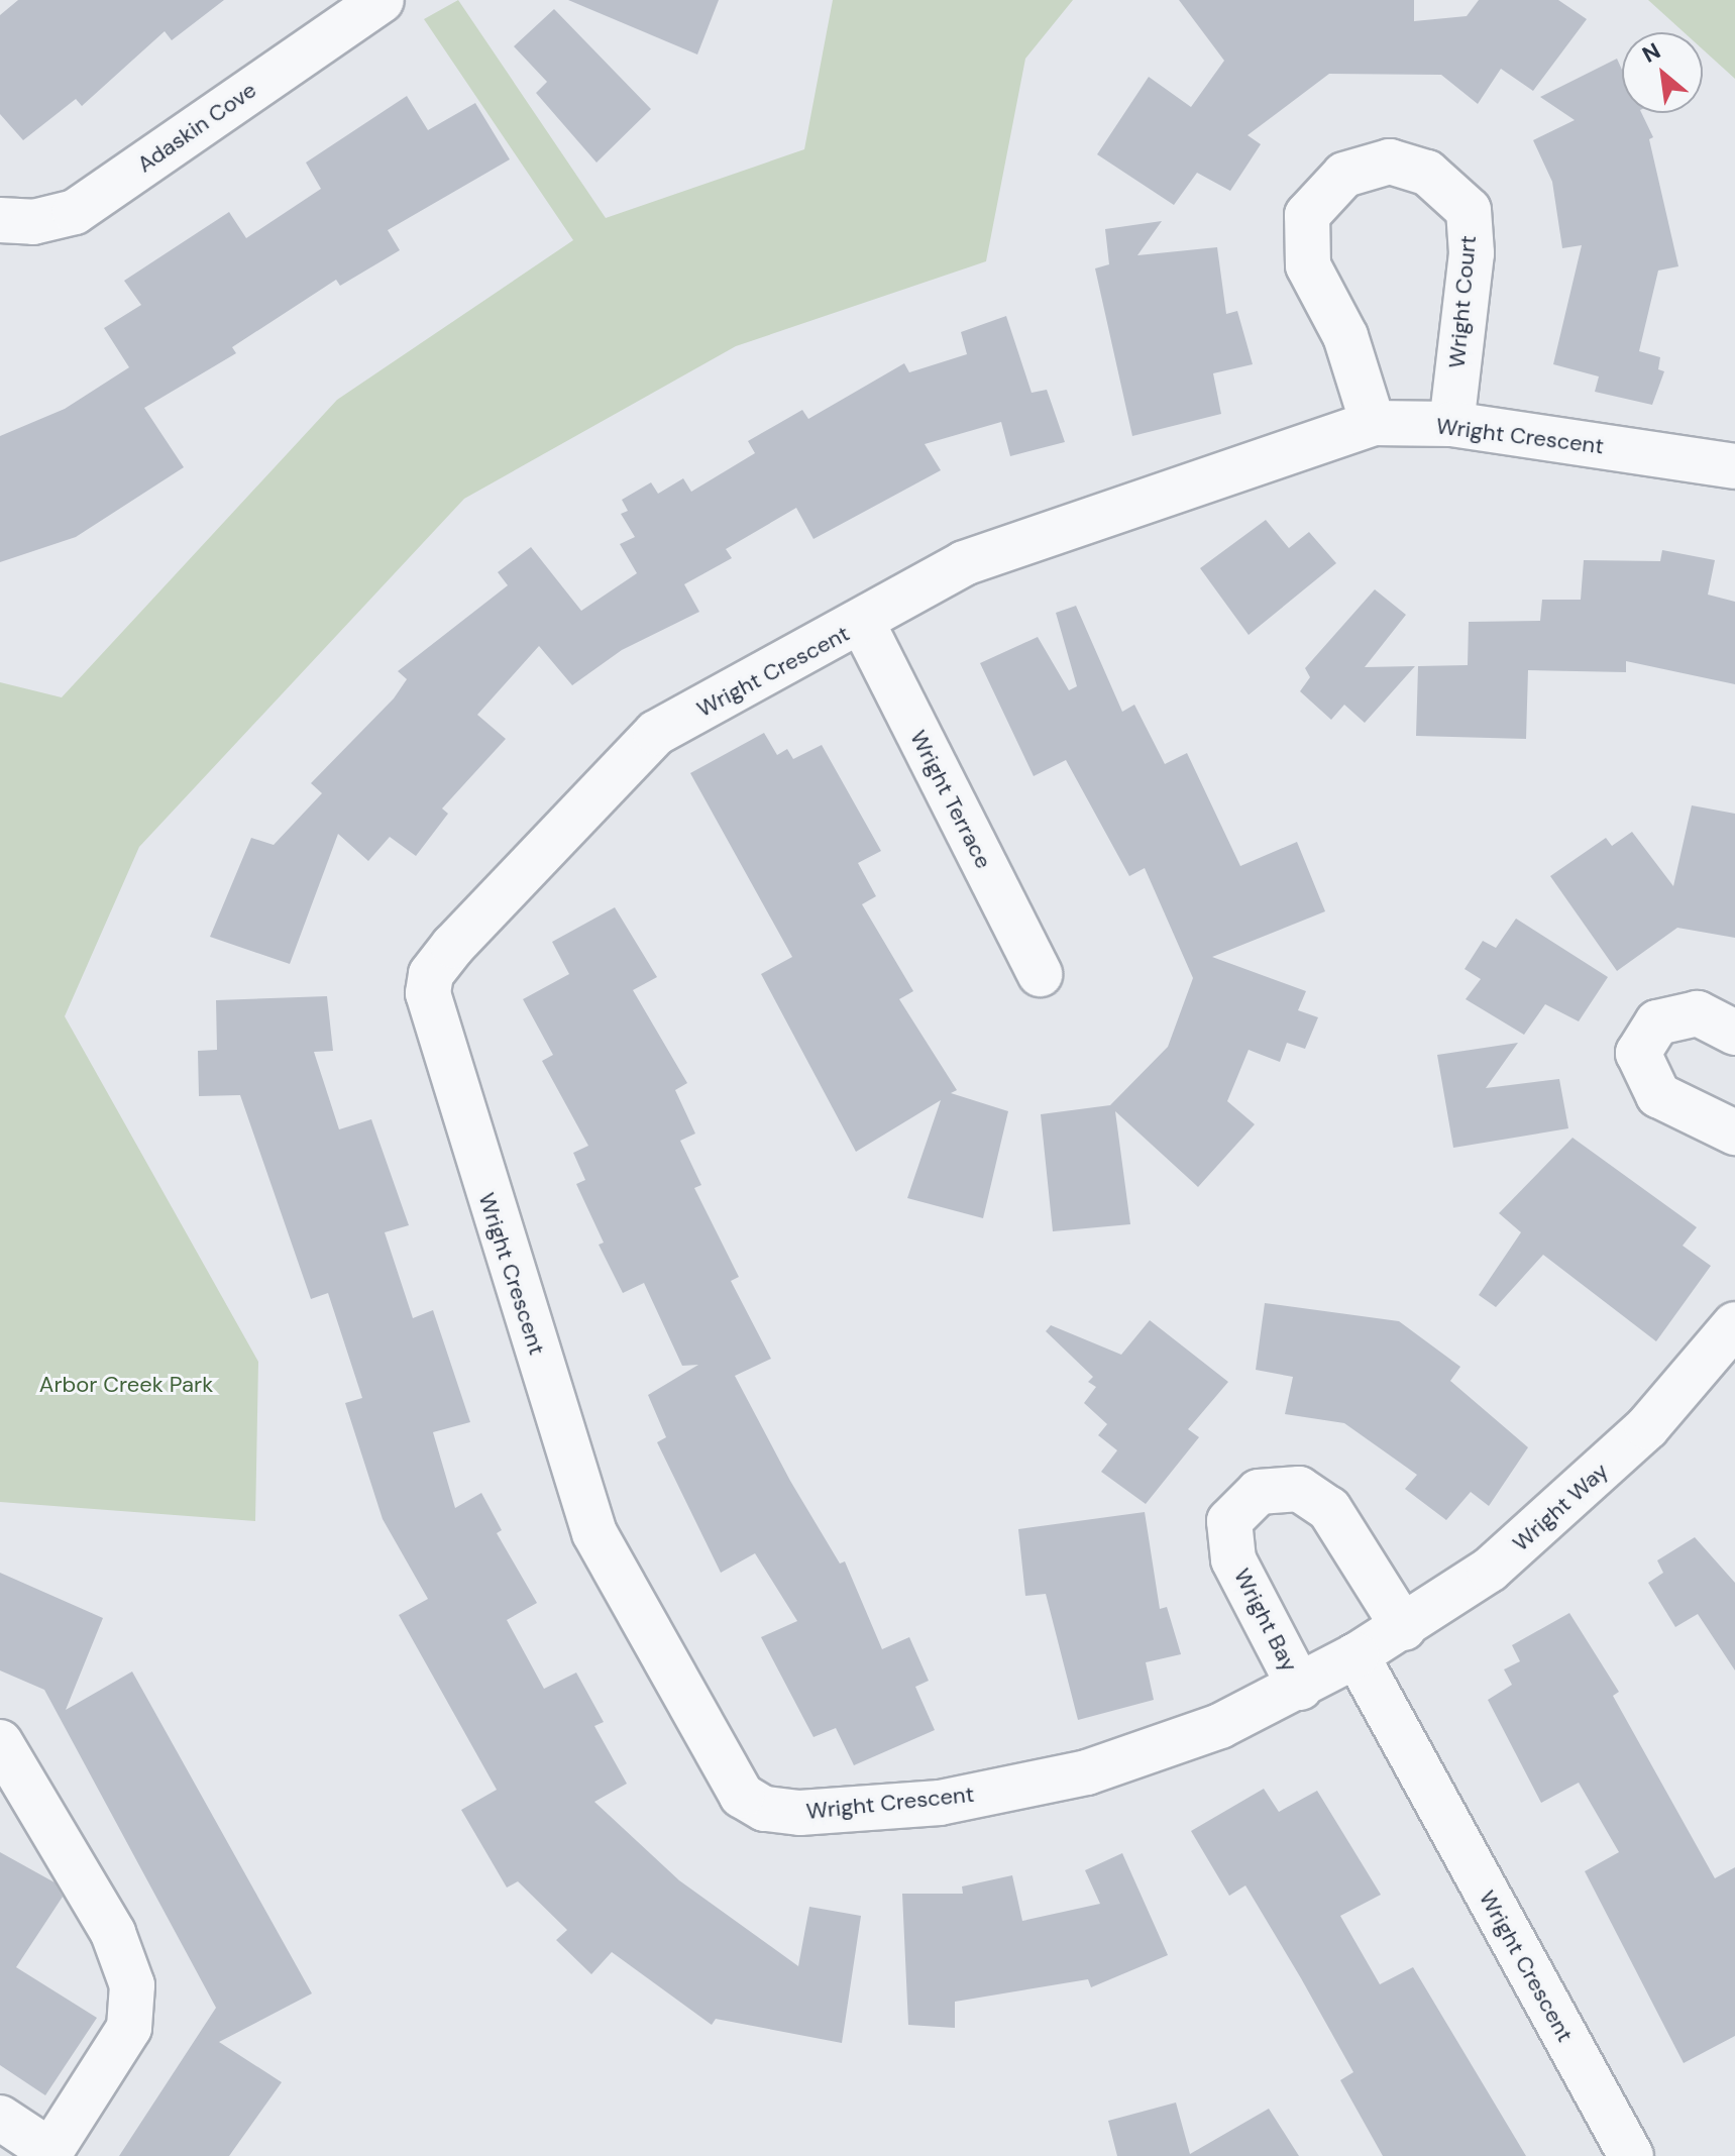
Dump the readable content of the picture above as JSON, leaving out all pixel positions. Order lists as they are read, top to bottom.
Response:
{
  "streets": {
    "street": [
      "Adaskin Cove",
      "Wright Court",
      "Wright Crescent",
      "Wright Terrace",
      "Wright Way",
      "Wright Bay"
    ]
  },
  "crossings": [
    ["Wright Court", "Wright Crescent"],
    ["Wright Crescent", "Wright Terrace"],
    ["Wright Crescent", "Wright Way"],
    ["Wright Crescent", "Wright Bay"],
    ["Wright Way", "Wright Bay"]
  ],
  "parks": ["Arbor Creek Park"],
  "north": "top left"
}
